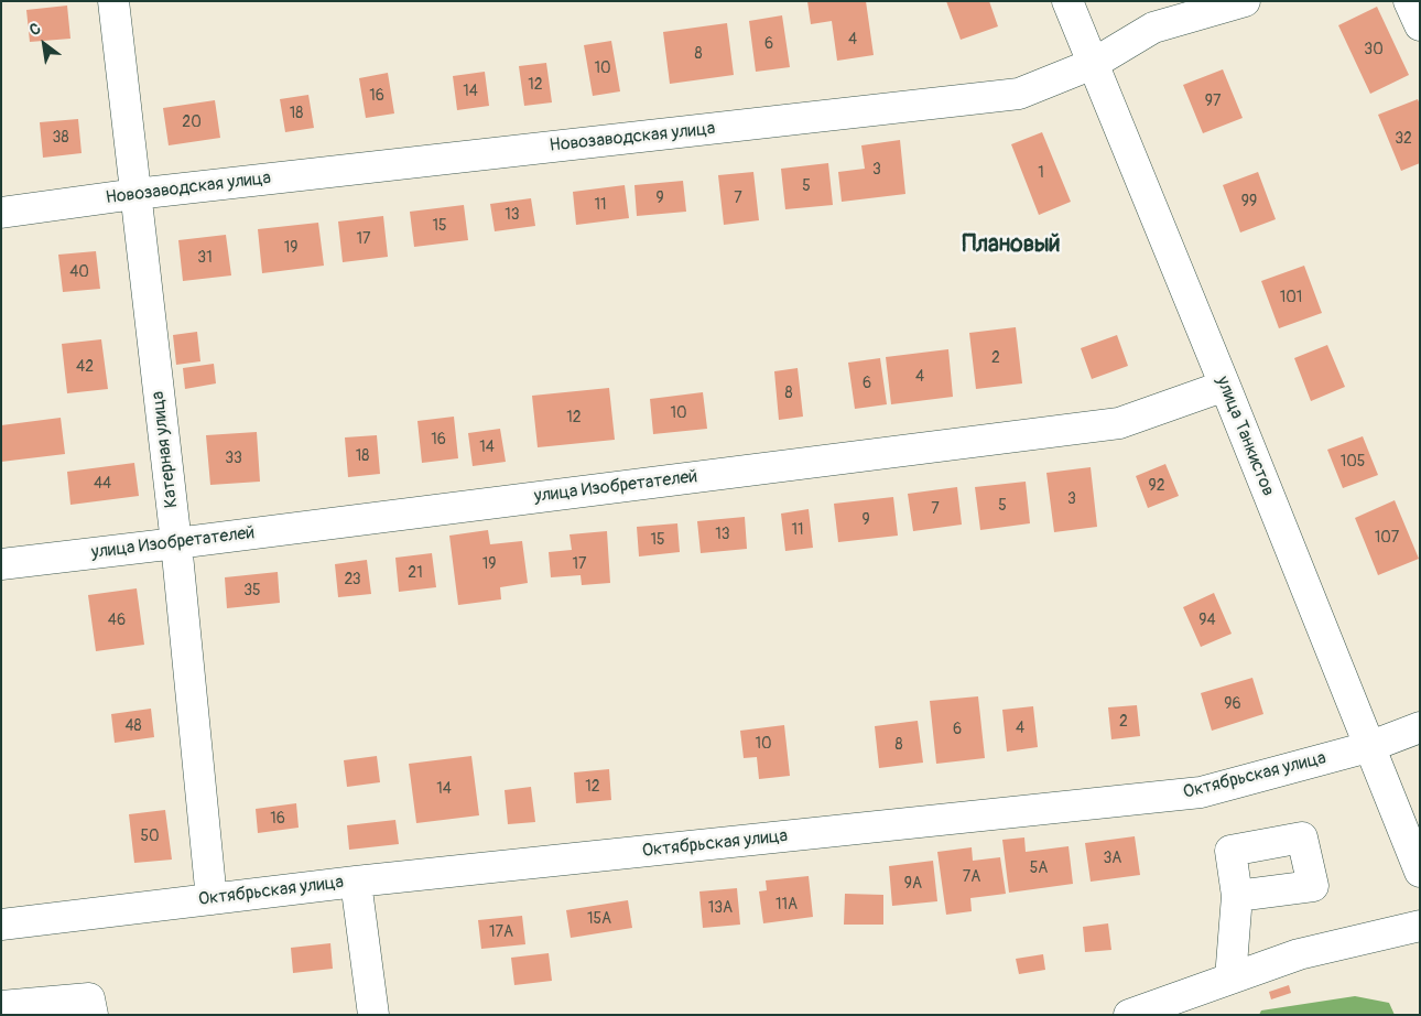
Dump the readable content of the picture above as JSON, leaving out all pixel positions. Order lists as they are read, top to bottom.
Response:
{
  "streets": {
    "street": [
      "Новозаводская улица",
      "улица Танкистов",
      "Катерная улица",
      "улица Изобретателей",
      "Октябрьская улица"
    ]
  },
  "crossings": [
    ["Новозаводская улица", "улица Танкистов"],
    ["Новозаводская улица", "Катерная улица"],
    ["улица Танкистов", "улица Изобретателей"],
    ["улица Танкистов", "Октябрьская улица"],
    ["Катерная улица", "улица Изобретателей"],
    ["Катерная улица", "Октябрьская улица"]
  ],
  "districts": ["Плановый"],
  "house_numbers": [
    "4",
    "6",
    "30",
    "8",
    "10",
    "12",
    "14",
    "16",
    "97",
    "18",
    "20",
    "38",
    "32",
    "3",
    "1",
    "5",
    "9",
    "7",
    "99",
    "11",
    "13",
    "15",
    "17",
    "19",
    "31",
    "40",
    "101",
    "2",
    "42",
    "4",
    "6",
    "8",
    "10",
    "12",
    "16",
    "14",
    "18",
    "33",
    "105",
    "44",
    "92",
    "3",
    "5",
    "7",
    "9",
    "11",
    "13",
    "107",
    "15",
    "19",
    "17",
    "21",
    "23",
    "35",
    "46",
    "94",
    "96",
    "2",
    "48",
    "4",
    "6",
    "10",
    "8",
    "12",
    "14",
    "16",
    "50",
    "3А",
    "5А",
    "7А",
    "9А",
    "11А",
    "13А",
    "15А",
    "17А"
  ],
  "north": "top left"
}
